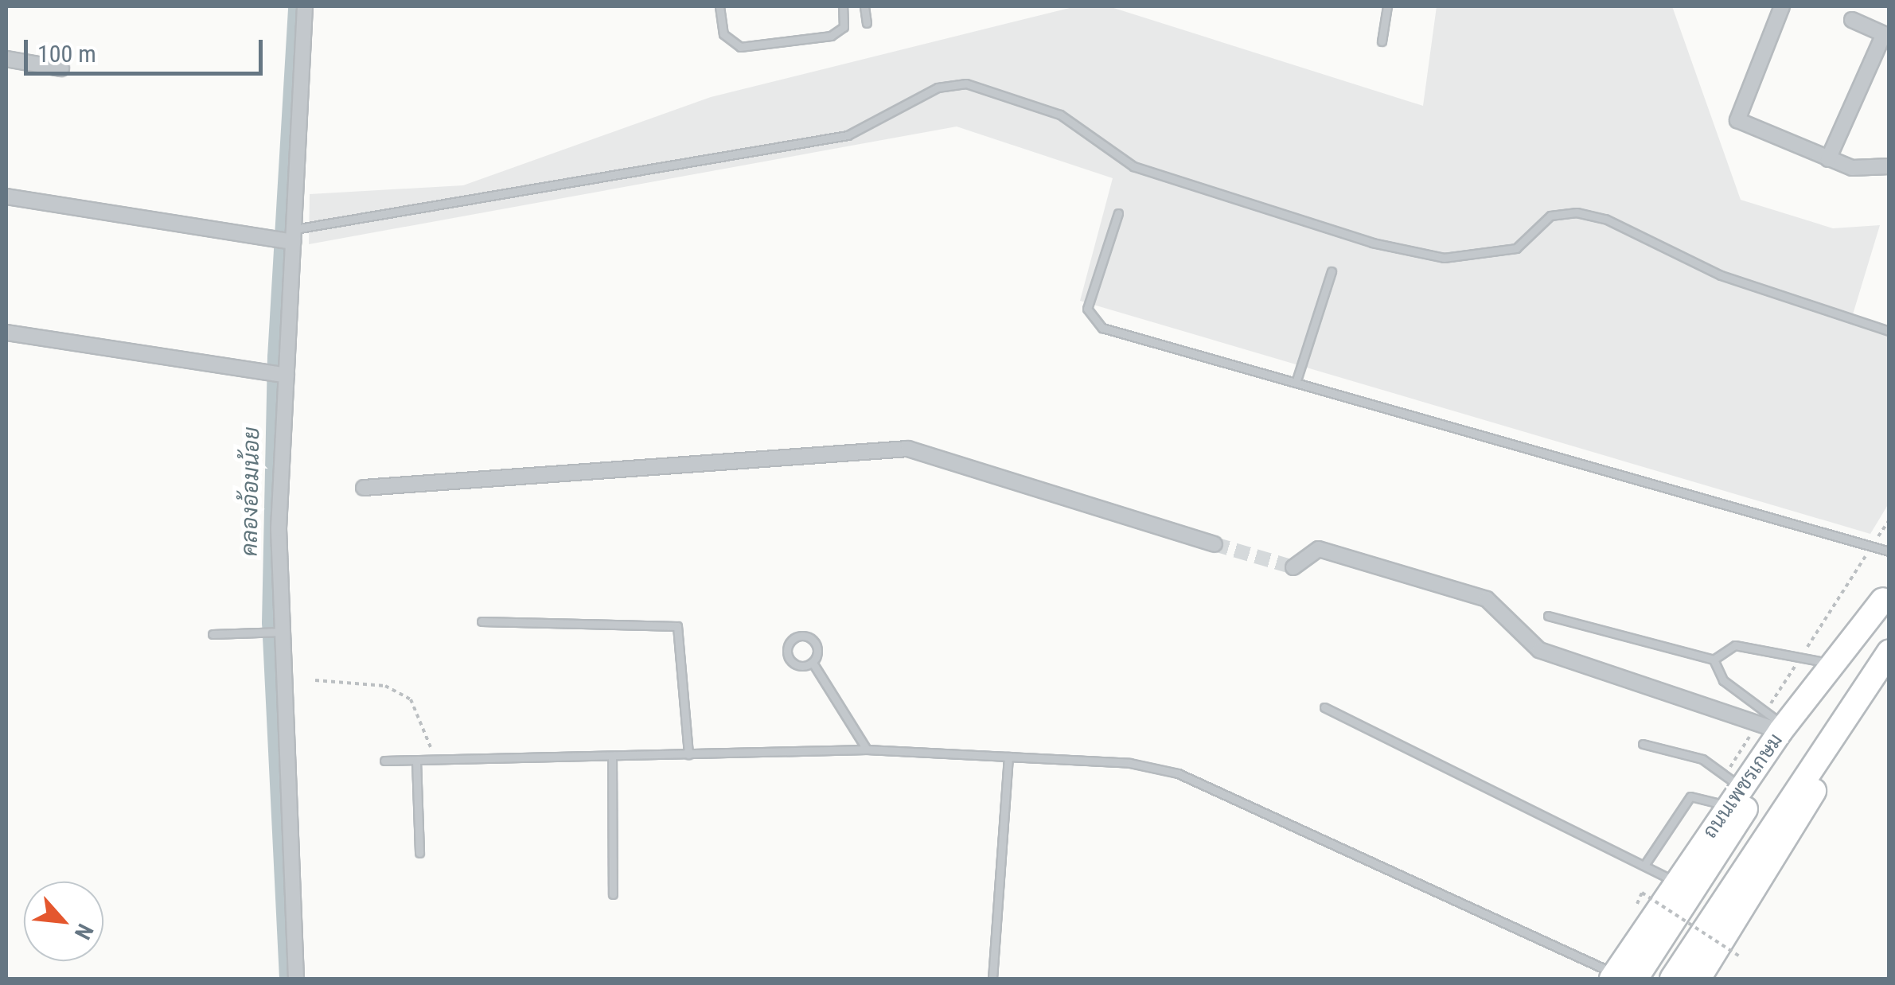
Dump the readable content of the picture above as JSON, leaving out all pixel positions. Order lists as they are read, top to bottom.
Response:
{
  "streets": {
    "main road": ["ถนนเพชรเกษม"]
  },
  "water": ["คลองอ้อมน้อย"],
  "scale_bar": "100 m",
  "north": "bottom right"
}
